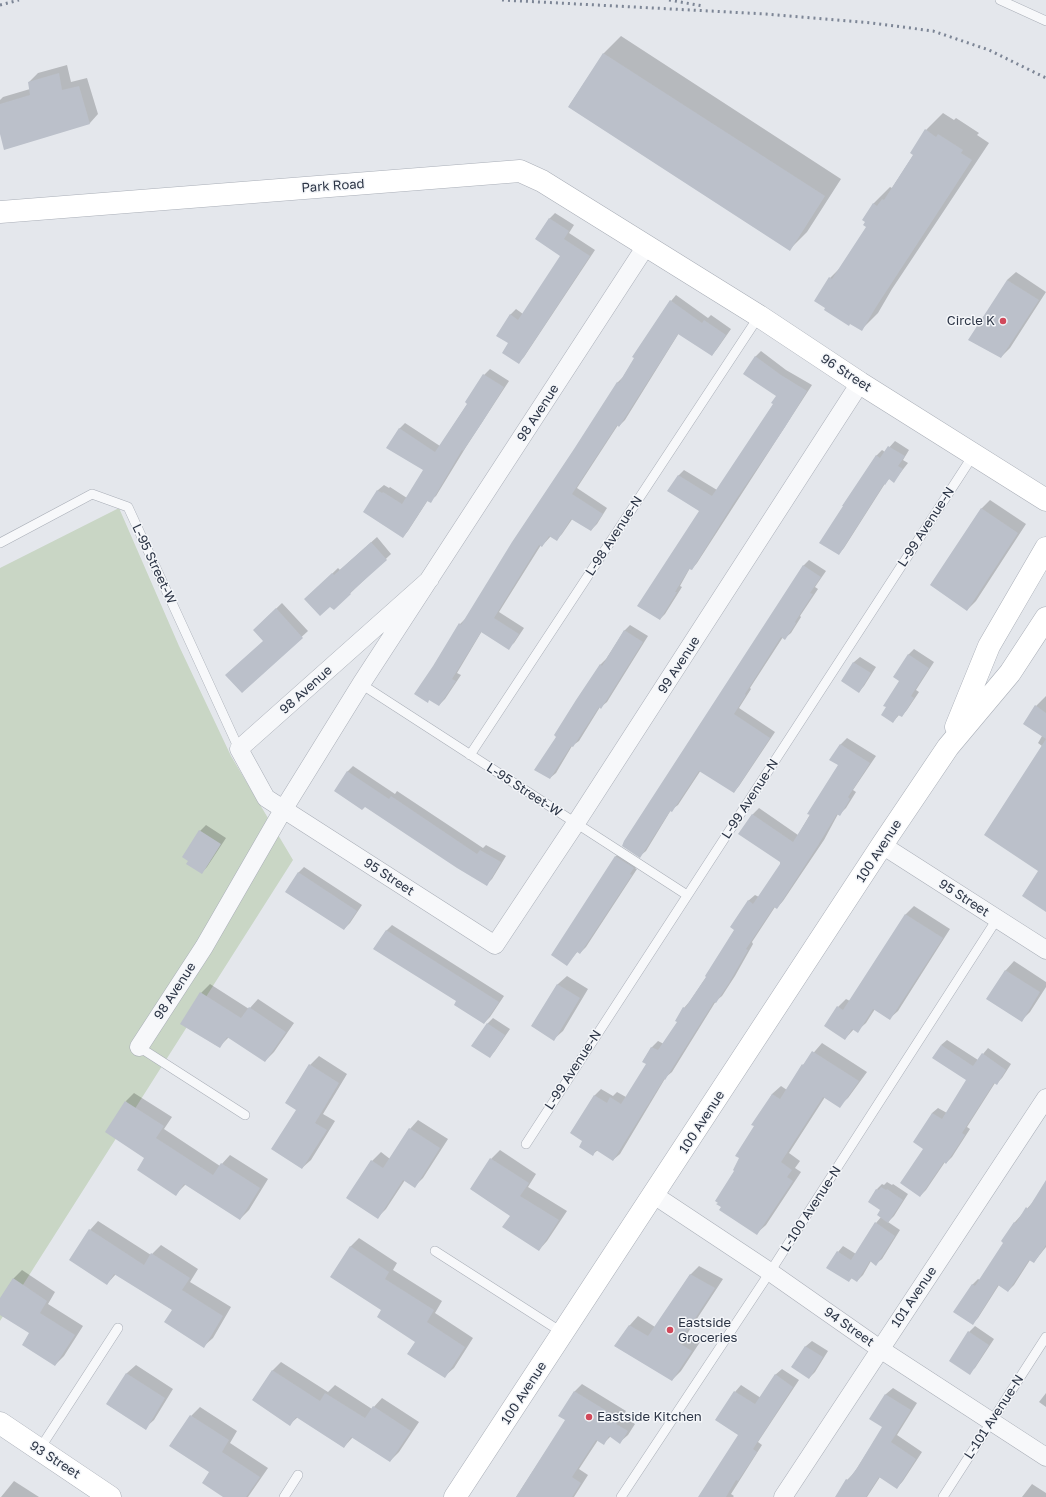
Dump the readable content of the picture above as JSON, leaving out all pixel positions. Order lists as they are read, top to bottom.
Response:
{
  "streets": {
    "main road": [
      "Park Road",
      "96 Street",
      "100 Avenue",
      "93 Street"
    ],
    "street": [
      "98 Avenue",
      "99 Avenue",
      "95 Street",
      "101 Avenue",
      "94 Street"
    ],
    "lane": [
      "L-99 Avenue-N",
      "L-98 Avenue-N",
      "L-95 Street-W",
      "L-100 Avenue-N",
      "L-101 Avenue-N"
    ]
  },
  "crossings": [
    ["Park Road", "96 Street"],
    ["Park Road", "98 Avenue"],
    ["96 Street", "98 Avenue"],
    ["96 Street", "L-99 Avenue-N"],
    ["96 Street", "L-98 Avenue-N"],
    ["96 Street", "99 Avenue"],
    ["98 Avenue", "L-95 Street-W"],
    ["98 Avenue", "95 Street"],
    ["L-99 Avenue-N", "L-95 Street-W"],
    ["L-98 Avenue-N", "L-95 Street-W"],
    ["L-95 Street-W", "99 Avenue"],
    ["99 Avenue", "95 Street"],
    ["100 Avenue", "95 Street"],
    ["100 Avenue", "94 Street"],
    ["95 Street", "L-100 Avenue-N"],
    ["L-100 Avenue-N", "94 Street"],
    ["101 Avenue", "94 Street"],
    ["94 Street", "L-101 Avenue-N"]
  ],
  "places": ["Circle K", "Eastside Groceries", "Eastside Kitchen"]
}
